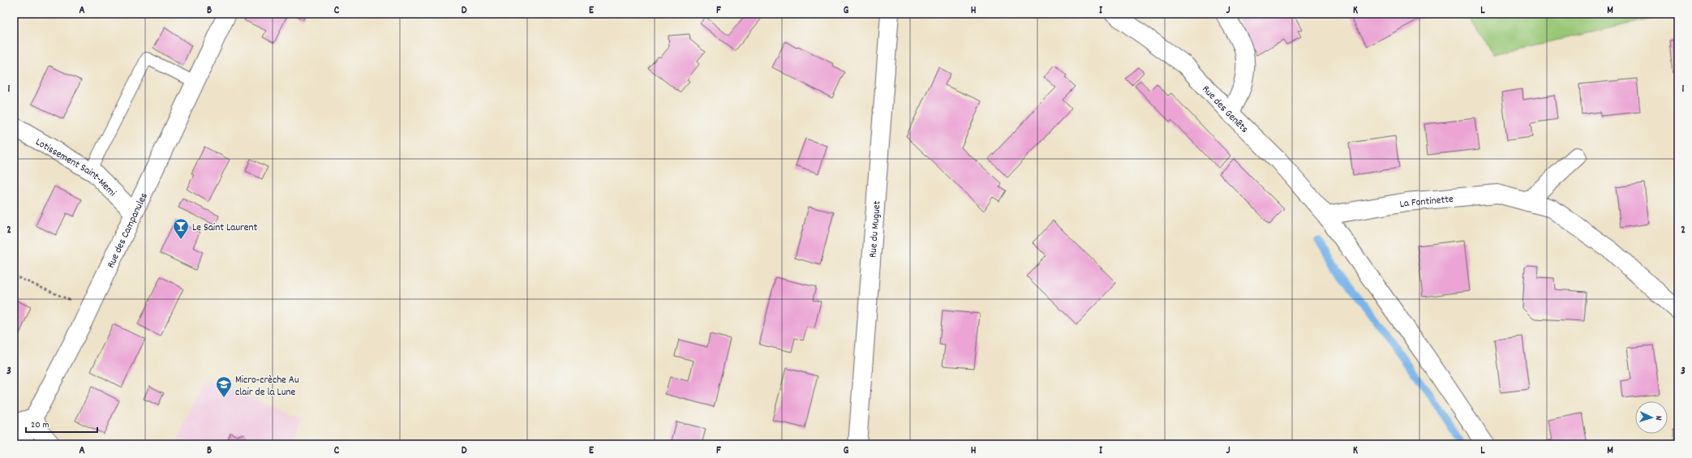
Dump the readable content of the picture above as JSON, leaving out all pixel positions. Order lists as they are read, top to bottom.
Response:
{
  "streets": {
    "street": [
      "Rue des Genêts",
      "Lotissement Saint-Memi",
      "La Fontinette",
      "Rue du Muguet",
      "Rue des Campanules"
    ]
  },
  "crossings": [
    ["Rue des Genêts", "La Fontinette"],
    ["Lotissement Saint-Memi", "Rue des Campanules"]
  ],
  "places": {
    "bar": ["Le Saint Laurent"],
    "school or university": ["Micro-crèche Au clair de la Lune"]
  },
  "scale_bar": "20 m",
  "north": "right",
  "grid": {
    "columns": [
      "A",
      "B",
      "C",
      "D",
      "E",
      "F",
      "G",
      "H",
      "I",
      "J",
      "K",
      "L",
      "M"
    ],
    "rows": ["1", "2", "3"]
  }
}
